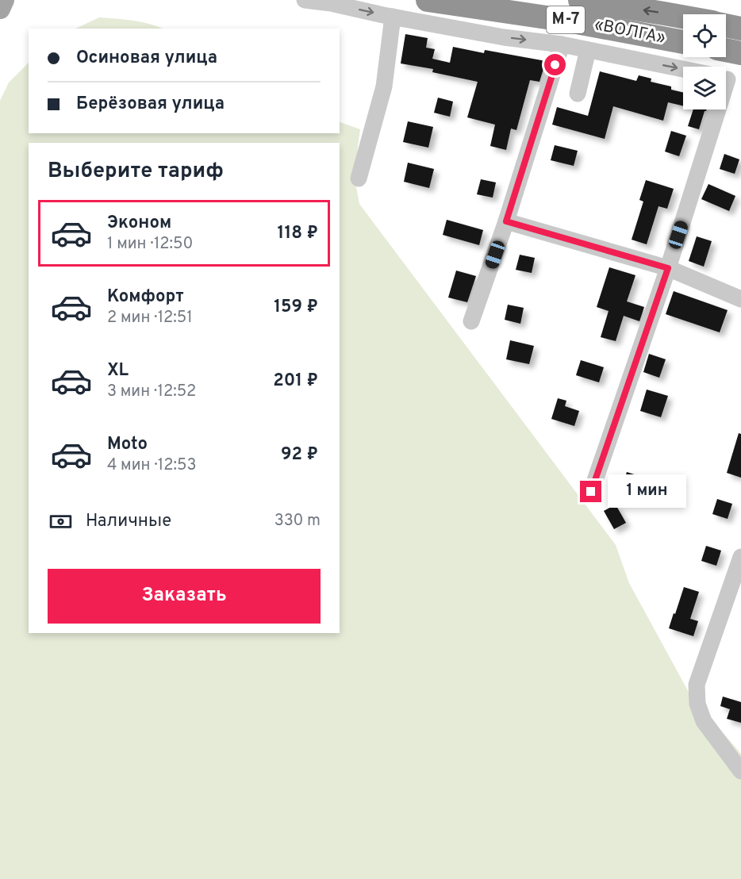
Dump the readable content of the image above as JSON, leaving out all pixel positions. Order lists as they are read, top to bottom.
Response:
{
  "streets": {
    "highway": ["М-7", "«ВОЛГА»"]
  },
  "page": {
    "banner": ["Осиновая улица", "Берёзовая улица"],
    "heading": "Выберите тариф",
    "list": [
      {
        "name": "Эконом",
        "note": "1 мин · 12:50",
        "value": "118 ₽"
      },
      {
        "name": "Комфорт",
        "note": "2 мин · 12:51",
        "value": "159 ₽"
      },
      {
        "name": "XL",
        "note": "3 мин · 12:52",
        "value": "201 ₽"
      },
      {
        "name": "Moto",
        "note": "4 мин · 12:53",
        "value": "92 ₽"
      }
    ],
    "bubble": "1 мин",
    "pay": ["Наличные", "330 m"],
    "buttons": "Заказать"
  }
}
